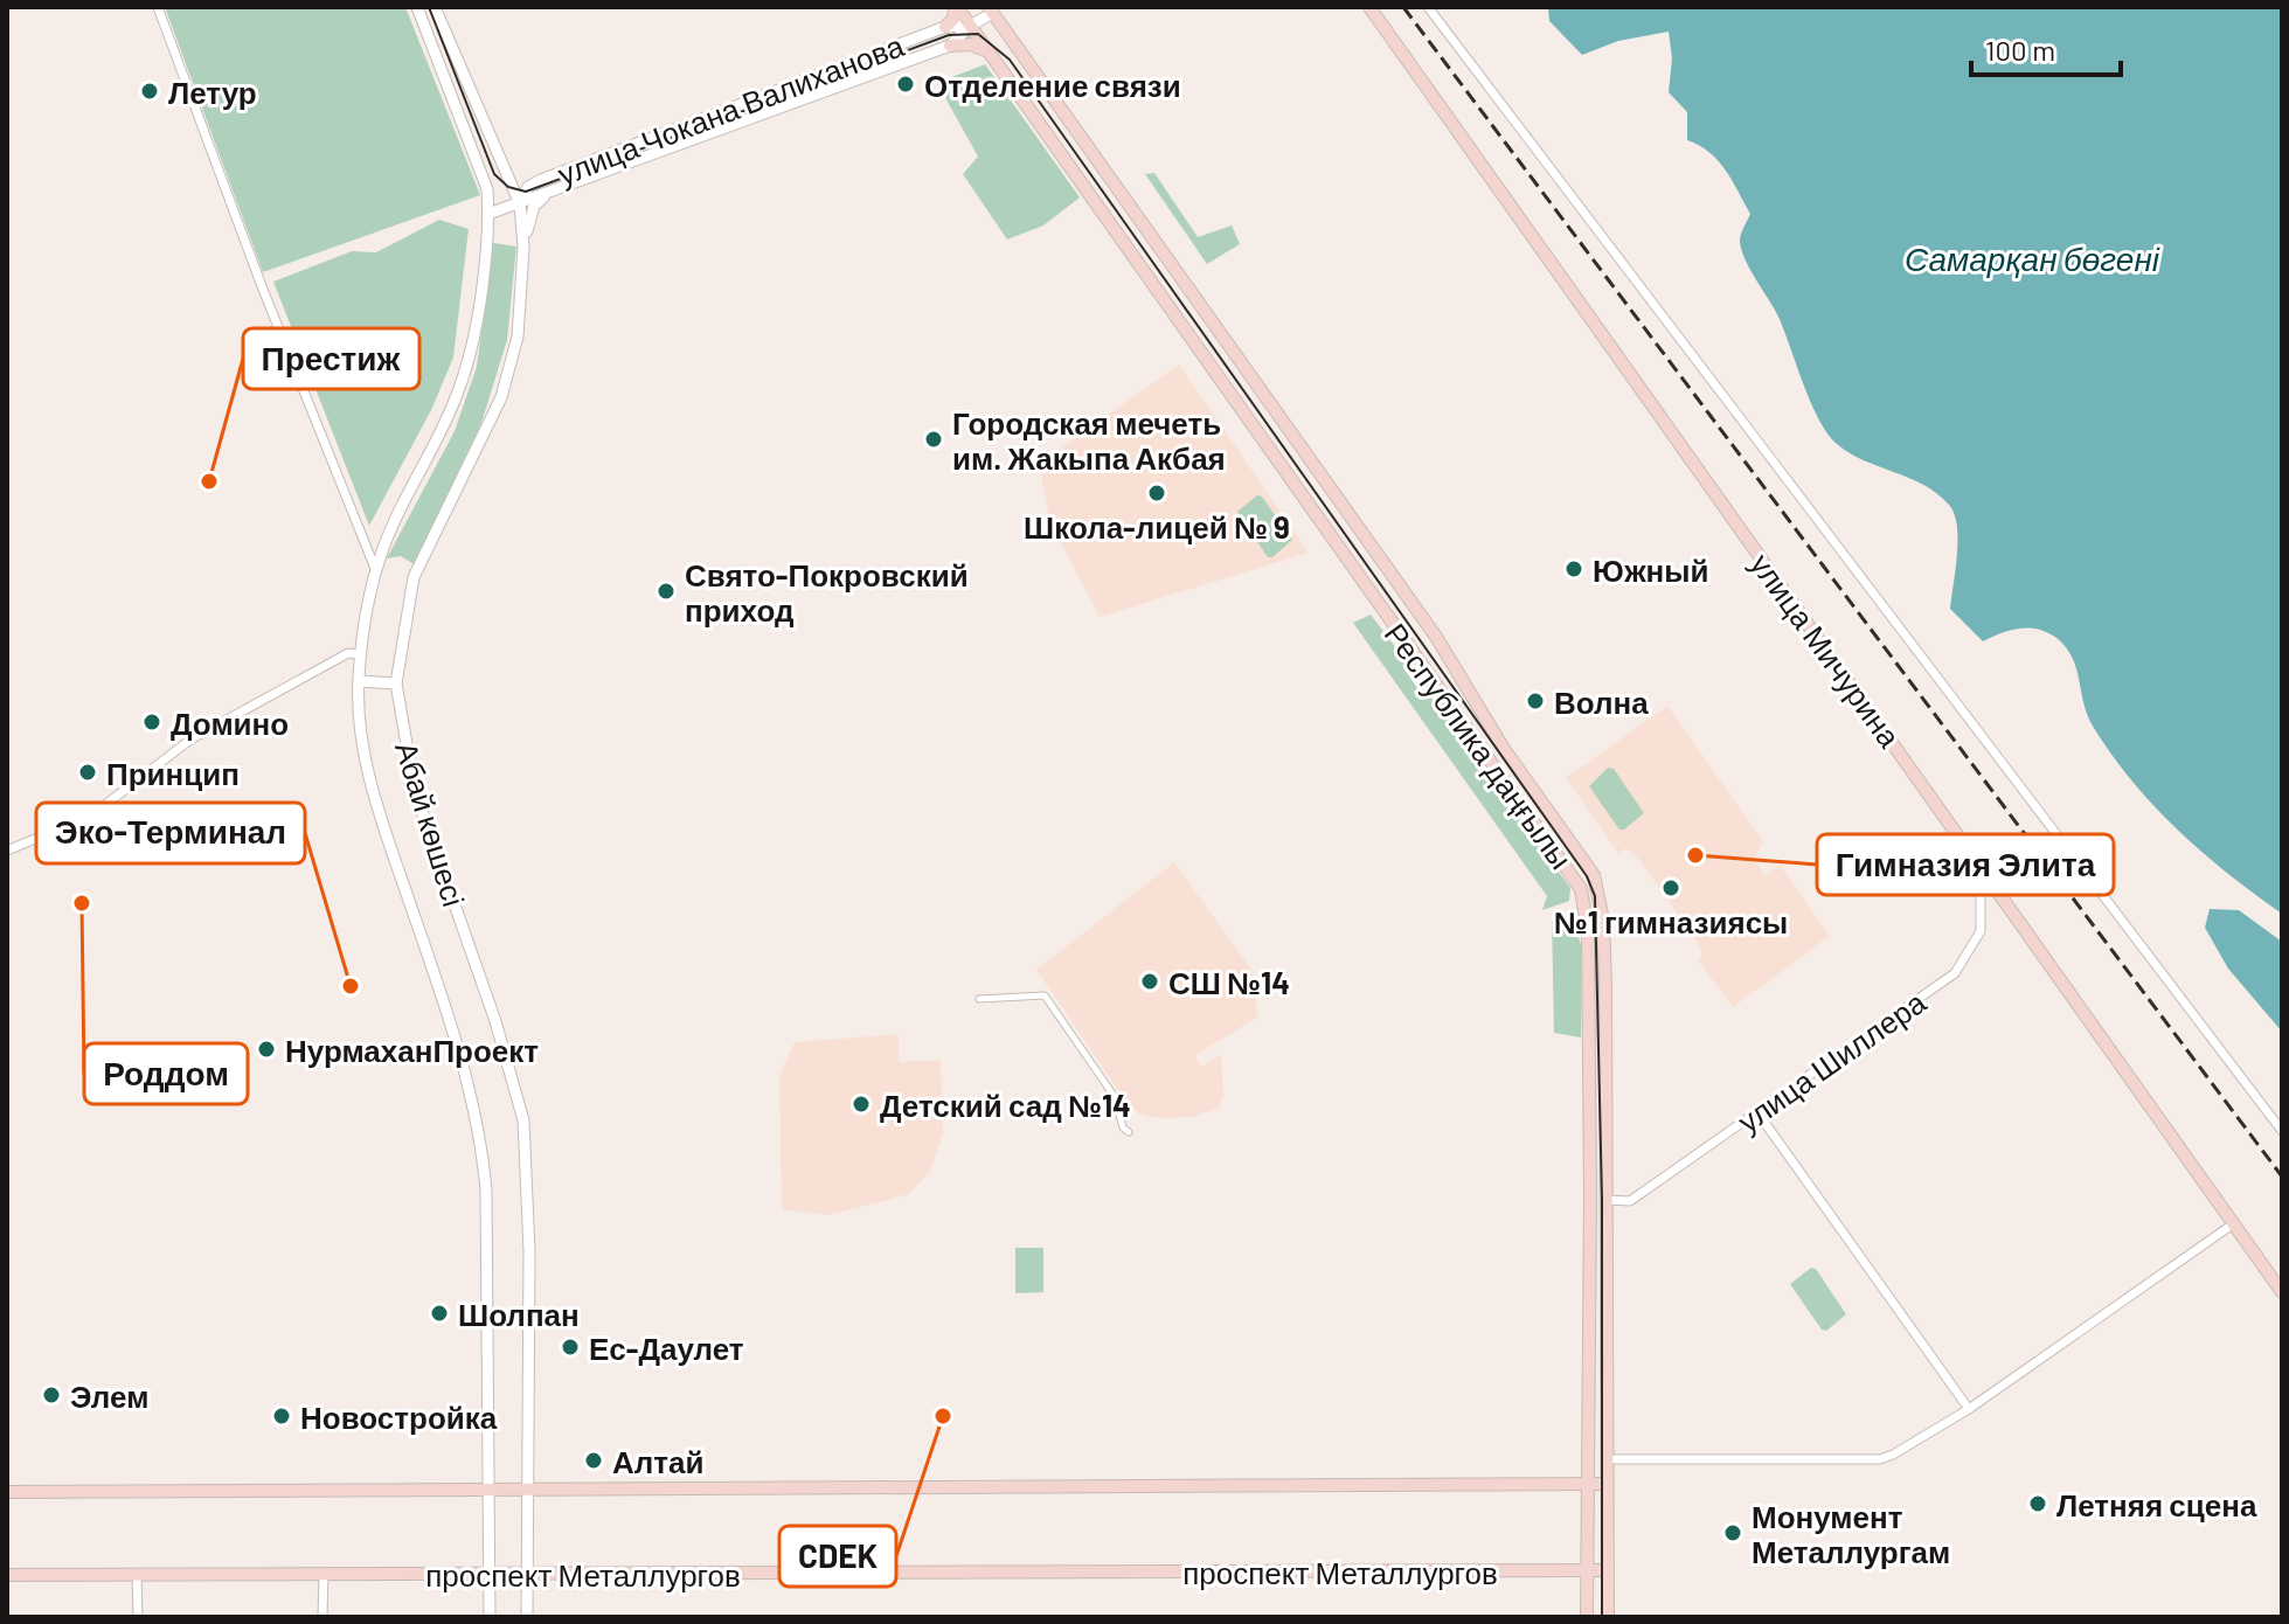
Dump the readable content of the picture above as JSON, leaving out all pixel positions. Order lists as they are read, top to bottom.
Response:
{
  "streets": {
    "main road": ["улица Мичурина", "Республика даңғылы", "проспект Металлургов"],
    "street": ["улица Чокана Валиханова", "Абай көшесі", "улица Шиллера"]
  },
  "crossings": [
    ["улица Чокана Валиханова", "Республика даңғылы"],
    ["улица Чокана Валиханова", "Абай көшесі"],
    ["улица Мичурина", "улица Шиллера"],
    ["Республика даңғылы", "улица Шиллера"],
    ["Республика даңғылы", "проспект Металлургов"],
    ["Абай көшесі", "проспект Металлургов"]
  ],
  "water": ["Самарқан бөгені"],
  "places": [
    "Отделение связи",
    "Летур",
    "Городская мечеть им. Жакыпа Акбая",
    "Престиж",
    "Школа-лицей № 9",
    "Южный",
    "Свято-Покровский приход",
    "Волна",
    "Домино",
    "Принцип",
    "Гимназия Элита",
    "№1 гимназиясы",
    "Роддом",
    "СШ №14",
    "Эко-Терминал",
    "НурмаханПроект",
    "Детский сад №14",
    "Шолпан",
    "Ес-Даулет",
    "Элем",
    "Новостройка",
    "CDEK",
    "Алтай",
    "Летняя сцена",
    "Монумент Металлургам"
  ],
  "scale_bar": "100 m"
}
